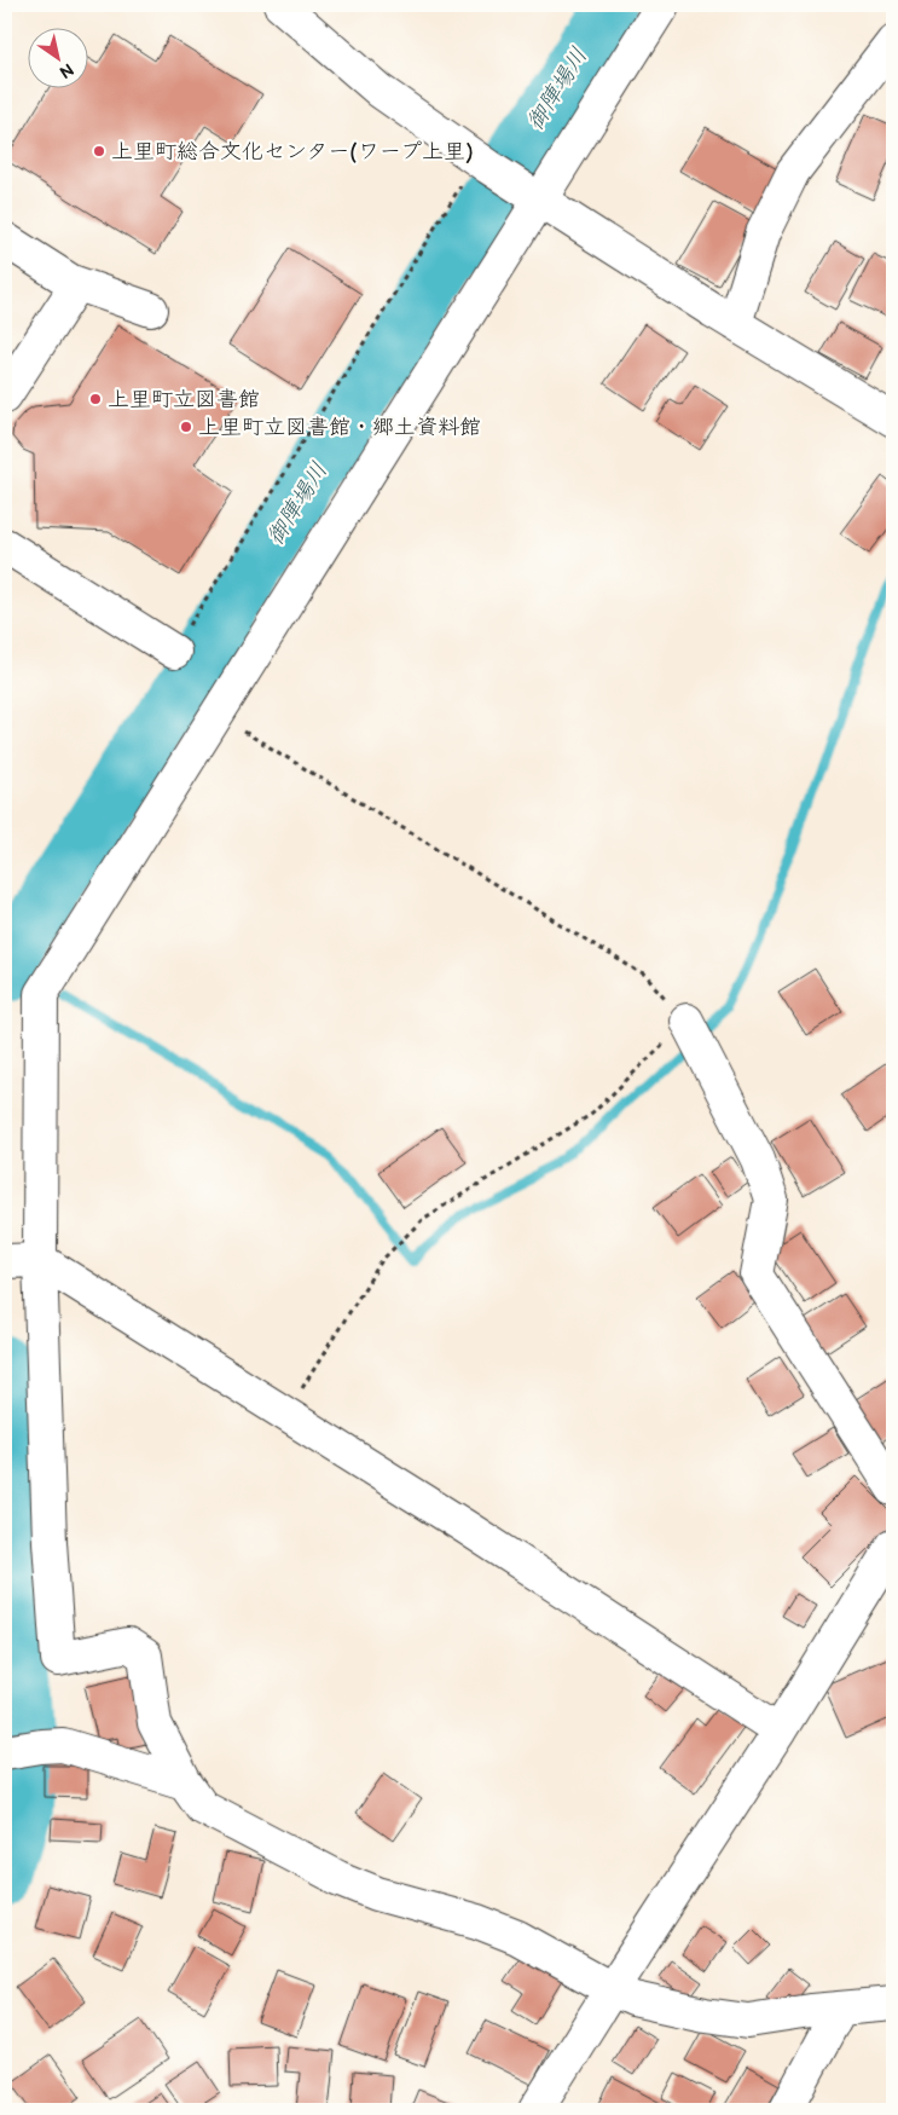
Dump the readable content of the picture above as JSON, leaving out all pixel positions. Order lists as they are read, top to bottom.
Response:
{
  "water": ["御陣場川"],
  "places": ["上里町総合文化センター(ワープ上里)", "上里町立図書館", "上里町立図書館・郷土資料館"],
  "north": "bottom right"
}
